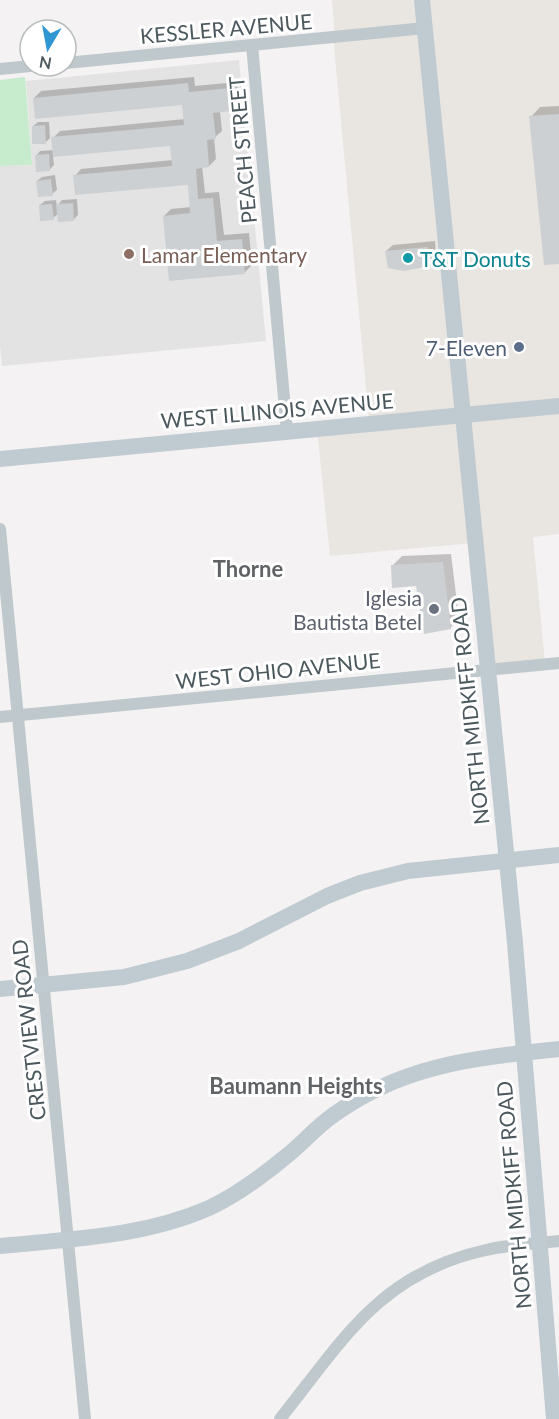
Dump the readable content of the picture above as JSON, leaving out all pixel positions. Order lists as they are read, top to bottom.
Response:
{
  "streets": {
    "main road": ["WEST ILLINOIS AVENUE", "NORTH MIDKIFF ROAD"],
    "street": [
      "KESSLER AVENUE",
      "PEACH STREET",
      "WEST OHIO AVENUE",
      "CRESTVIEW ROAD"
    ]
  },
  "crossings": [
    ["KESSLER AVENUE", "PEACH STREET"],
    ["KESSLER AVENUE", "NORTH MIDKIFF ROAD"],
    ["PEACH STREET", "WEST ILLINOIS AVENUE"],
    ["WEST ILLINOIS AVENUE", "NORTH MIDKIFF ROAD"],
    ["WEST OHIO AVENUE", "NORTH MIDKIFF ROAD"],
    ["WEST OHIO AVENUE", "CRESTVIEW ROAD"]
  ],
  "districts": ["Thorne", "Baumann Heights"],
  "places": [
    "Lamar Elementary",
    "T&T Donuts",
    "7-Eleven",
    "Iglesia Bautista Betel"
  ],
  "north": "bottom"
}
